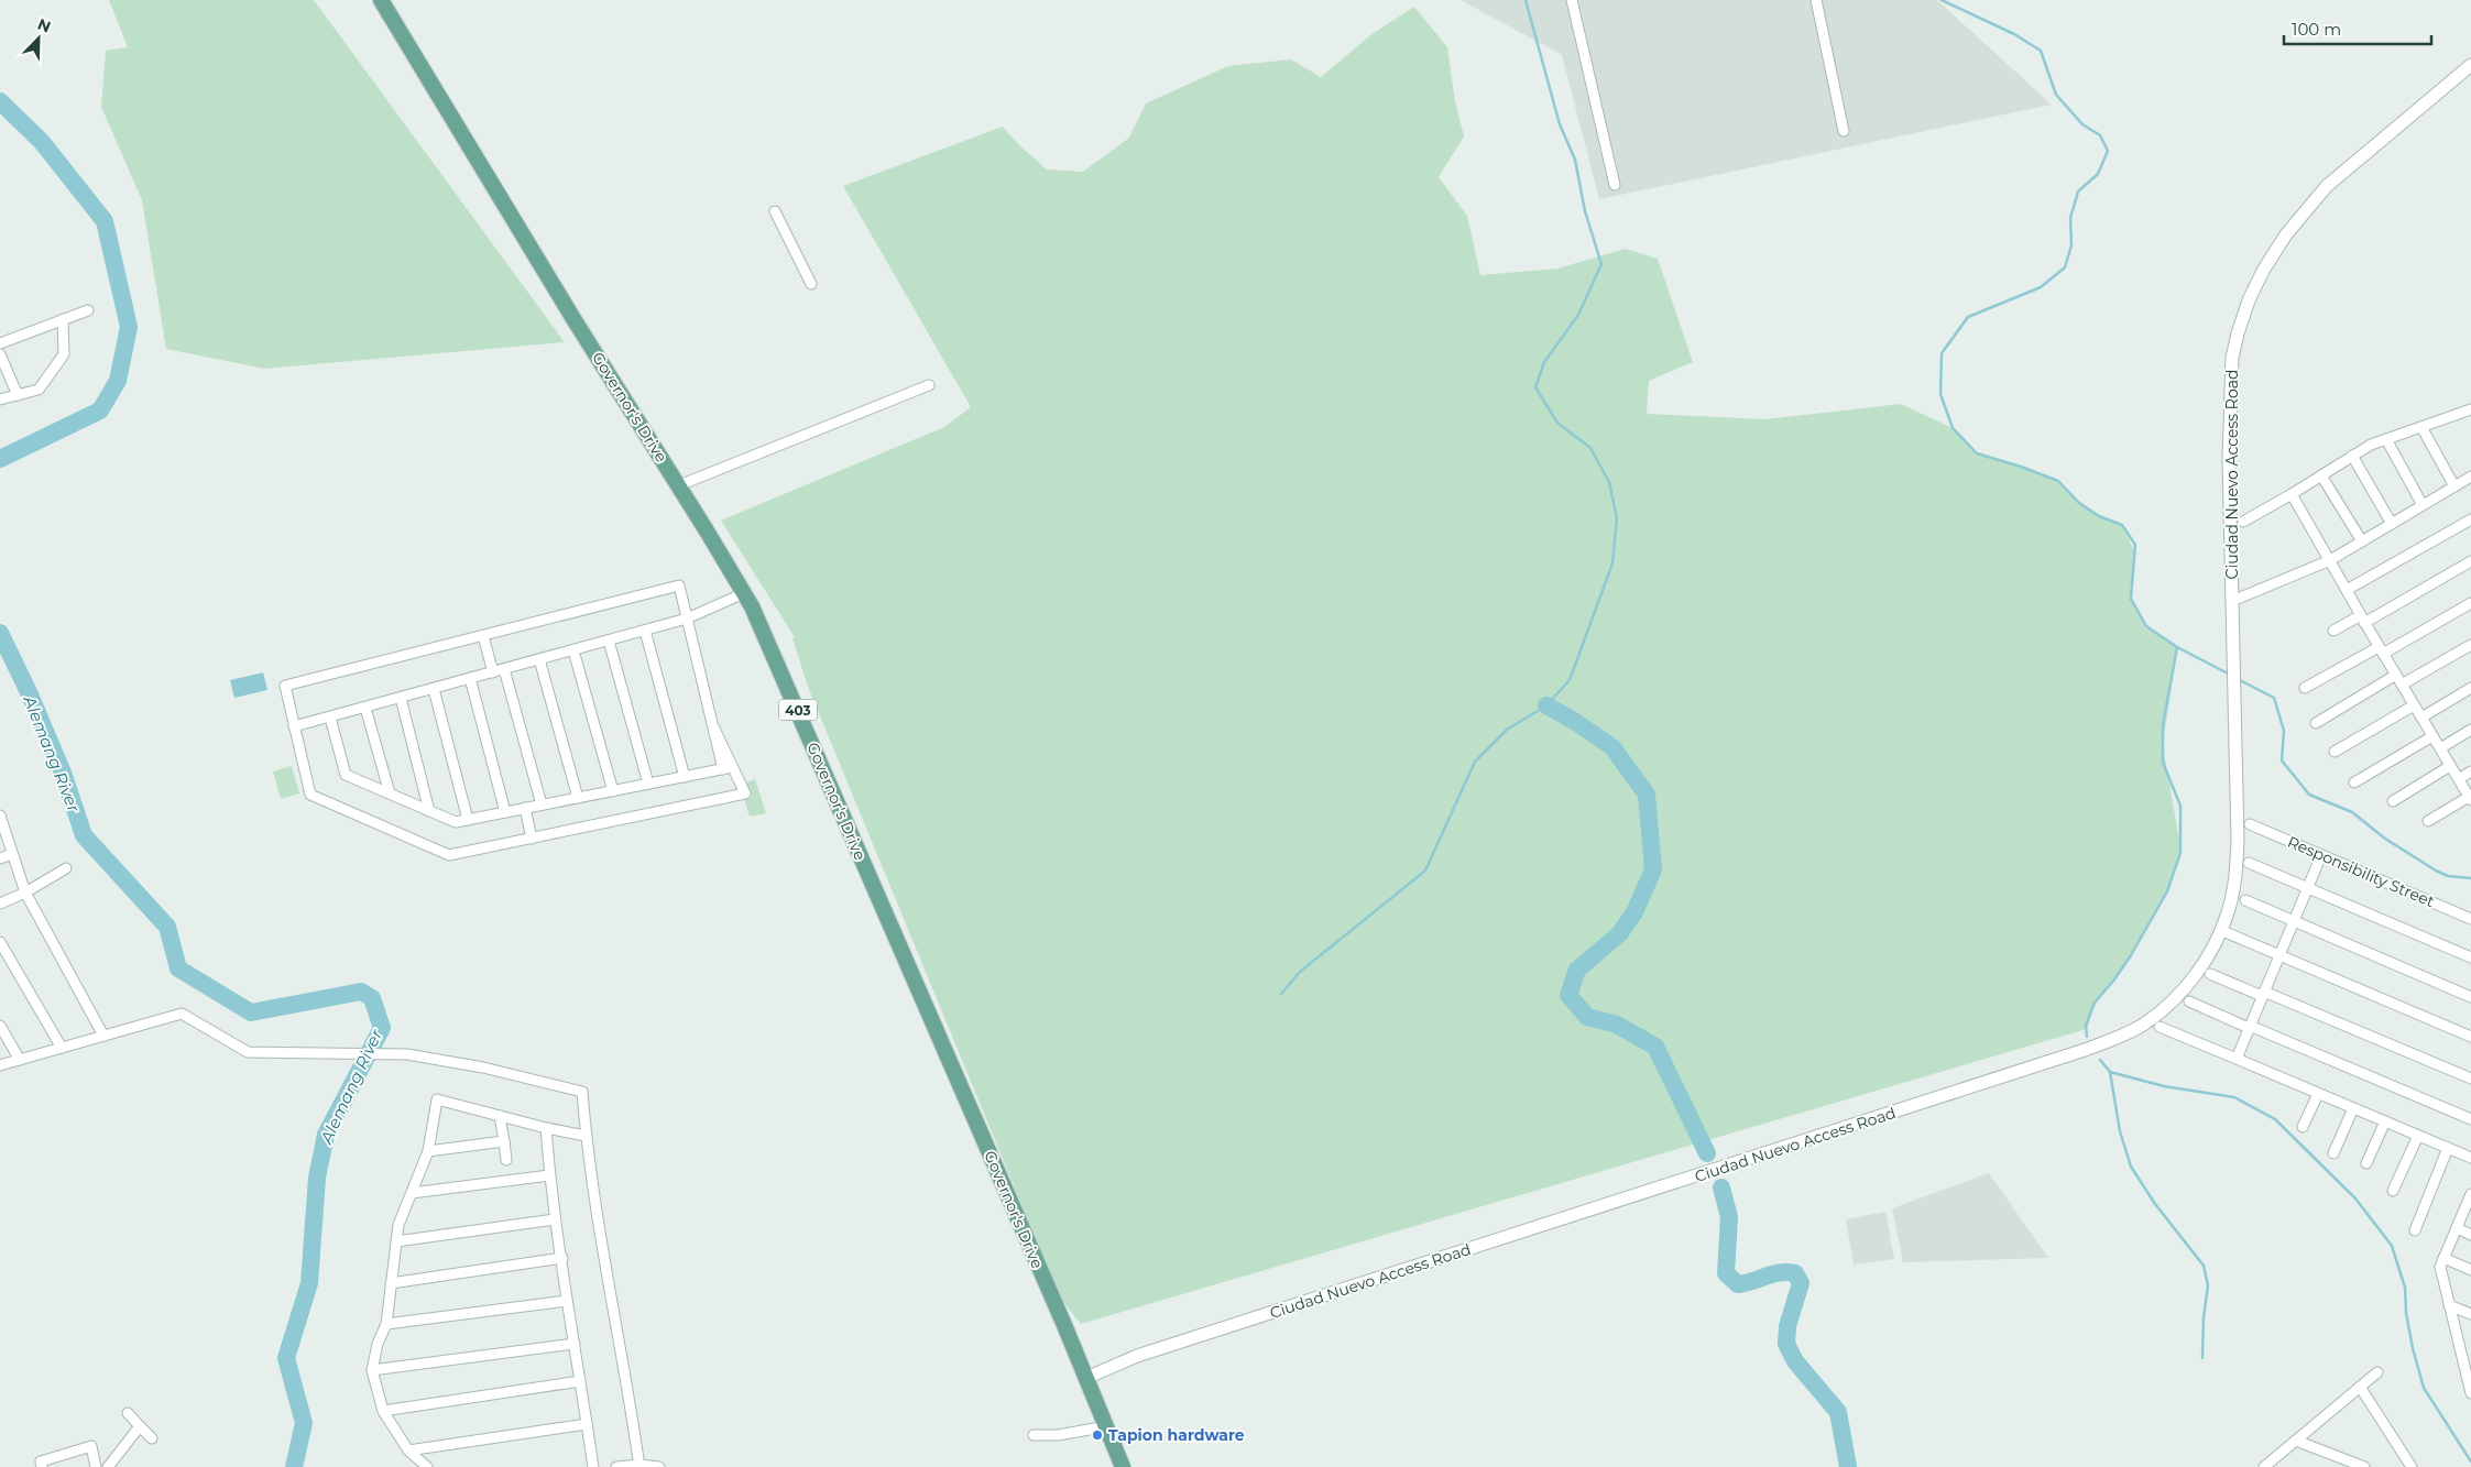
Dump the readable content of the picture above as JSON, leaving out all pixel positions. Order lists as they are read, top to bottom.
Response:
{
  "streets": {
    "main road": ["Governor's Drive", "403"],
    "street": ["Ciudad Nuevo Access Road", "Responsibility Street"]
  },
  "crossings": [
    ["Governor's Drive", "Ciudad Nuevo Access Road"]
  ],
  "water": ["Alemang River"],
  "places": ["Tapion hardware"],
  "scale_bar": "100 m",
  "north": "top right"
}
